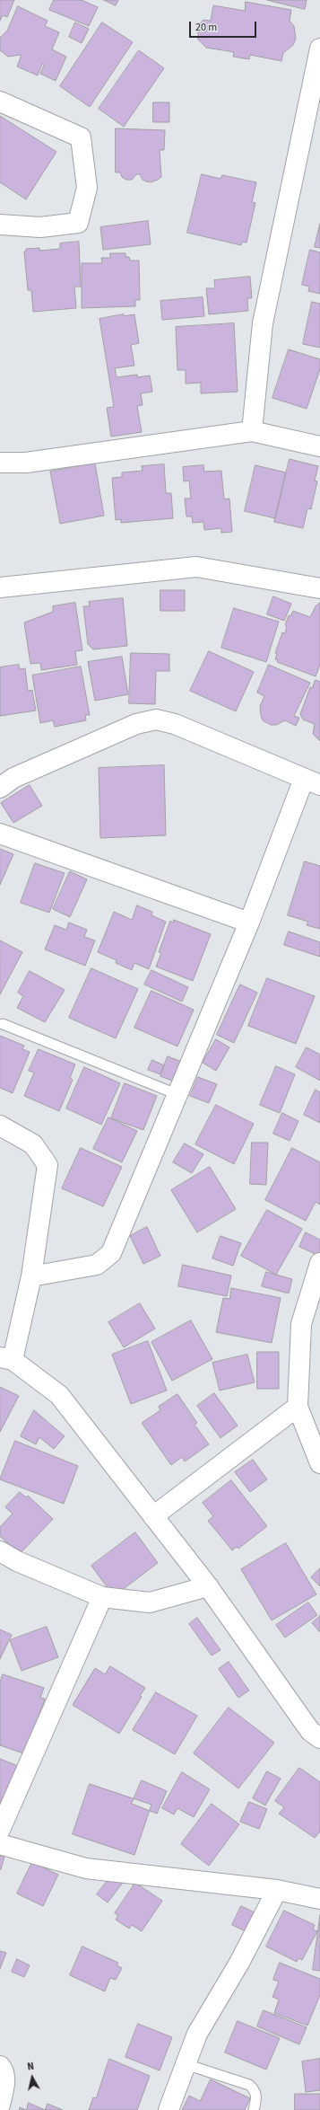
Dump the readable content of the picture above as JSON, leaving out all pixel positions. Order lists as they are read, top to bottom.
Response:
{
  "scale_bar": "20 m",
  "north": "top"
}
